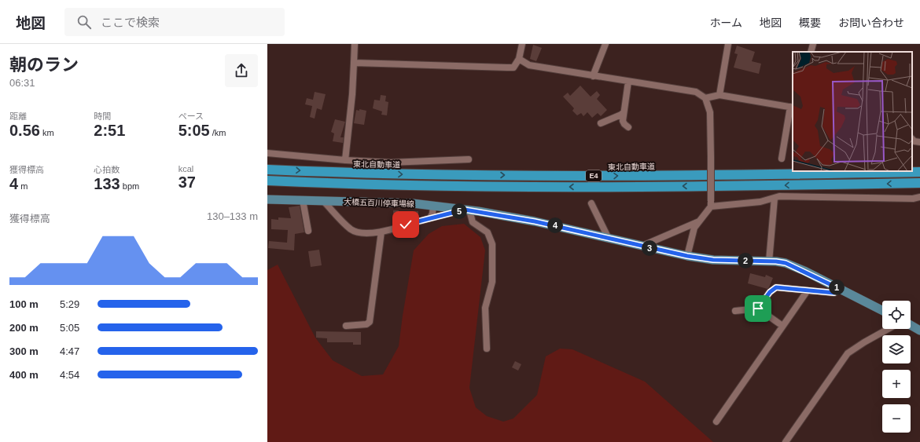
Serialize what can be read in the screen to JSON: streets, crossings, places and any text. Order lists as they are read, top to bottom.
{
  "streets": {
    "highway": ["東北自動車道", "E4"],
    "main road": ["大橋五百川停車場線"]
  },
  "page": {
    "header": "地図",
    "search": "ここで検索",
    "nav": [
      "ホーム",
      "地図",
      "概要",
      "お問い合わせ"
    ],
    "heading": ["朝のラン", "06:31"],
    "stats": [
      ["距離", "0.56 km"],
      ["時間", "2:51"],
      ["ペース", "5:05 /km"],
      ["獲得標高", "4 m"],
      ["心拍数", "133 bpm"],
      ["kcal", "37"]
    ],
    "pins": [
      "5",
      "4",
      "3",
      "2",
      "1"
    ],
    "chart": ["獲得標高", "130–133 m"],
    "list": [
      {
        "name": "100 m",
        "note": "5:29"
      },
      {
        "name": "200 m",
        "note": "5:05"
      },
      {
        "name": "300 m",
        "note": "4:47"
      },
      {
        "name": "400 m",
        "note": "4:54"
      }
    ],
    "map_buttons": ["+", "−"]
  }
}
